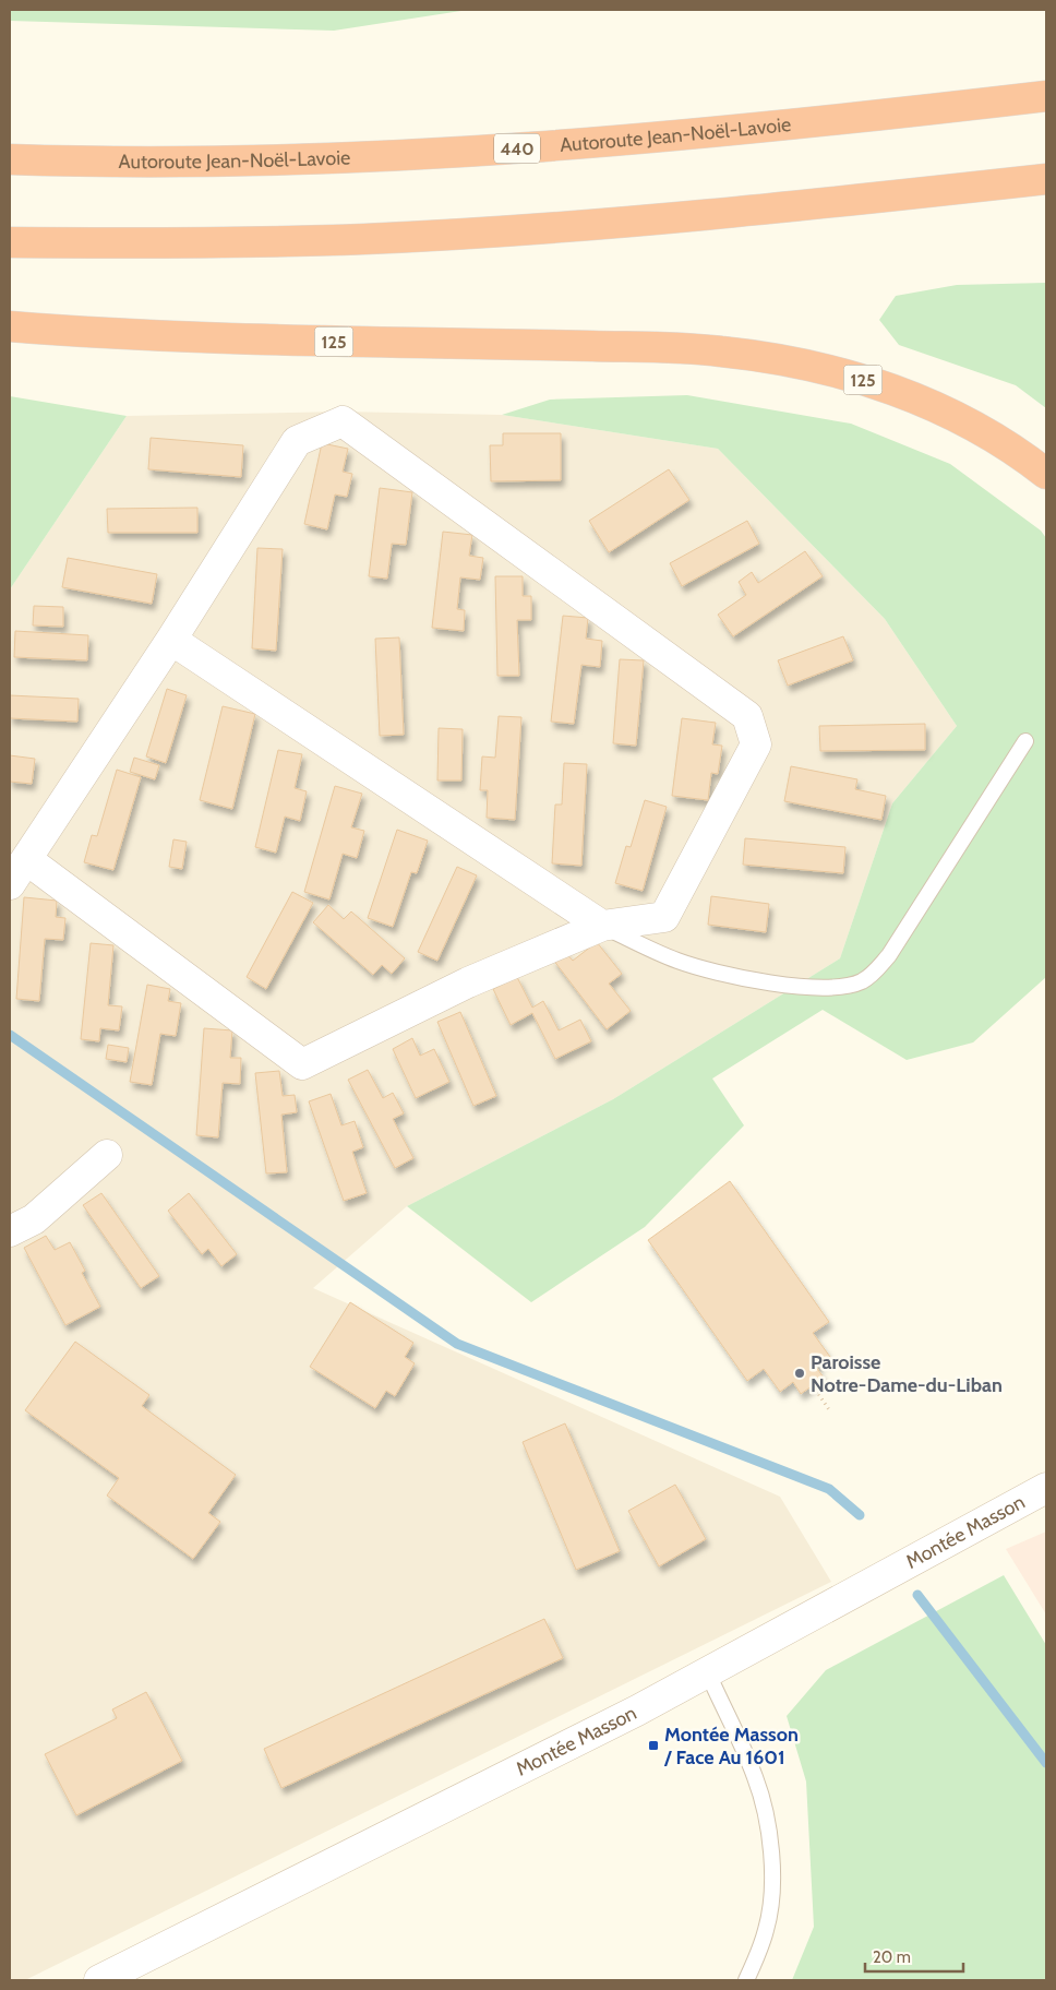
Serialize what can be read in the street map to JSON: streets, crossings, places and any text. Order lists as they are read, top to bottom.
{
  "streets": {
    "highway": ["Autoroute Jean-Noël-Lavoie", "440", "125"],
    "street": ["Montée Masson"]
  },
  "places": {
    "other": ["Paroisse Notre-Dame-du-Liban"],
    "transit": ["Montée Masson / Face Au 1601"]
  },
  "scale_bar": "20 m"
}
